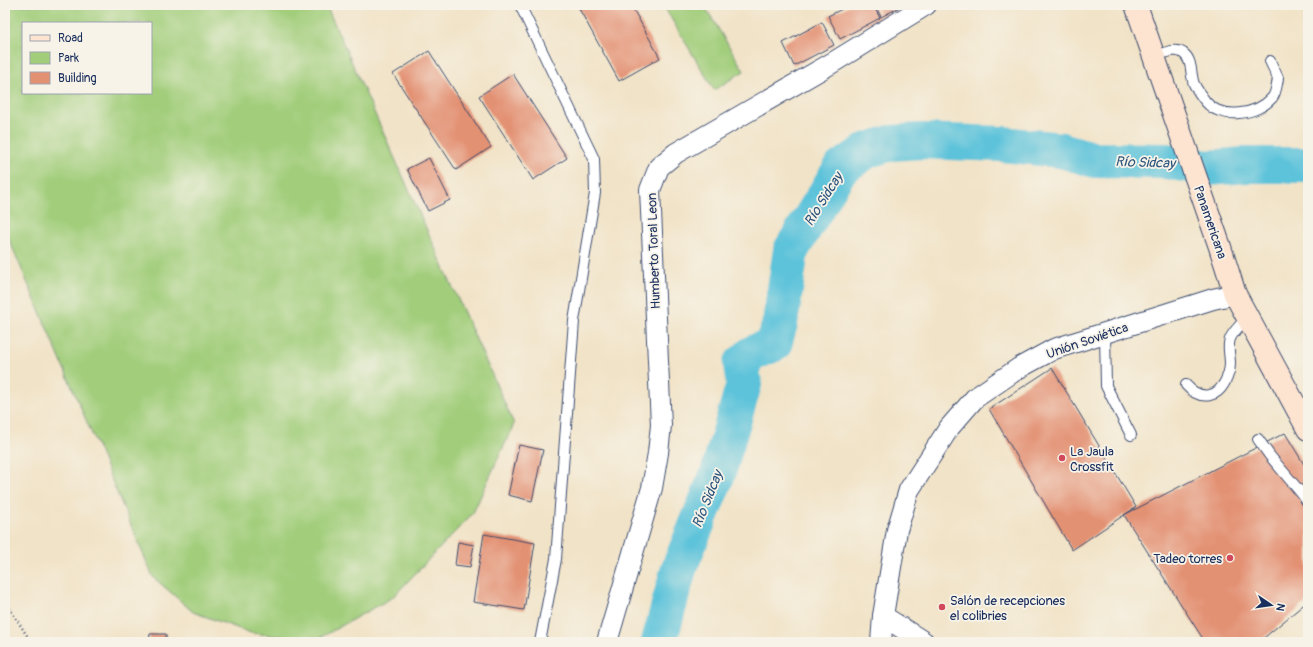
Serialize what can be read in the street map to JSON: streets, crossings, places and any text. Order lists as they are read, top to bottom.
{
  "streets": {
    "main road": ["Panamericana"],
    "street": ["Humberto Toral Leon", "Unión Soviética"]
  },
  "crossings": [
    ["Panamericana", "Unión Soviética"]
  ],
  "water": ["Río Sidcay"],
  "places": ["La Jaula Crossfit", "Tadeo torres", "Salón de recepciones el colibries"],
  "legend": ["Road", "Park", "Building"],
  "north": "right"
}
